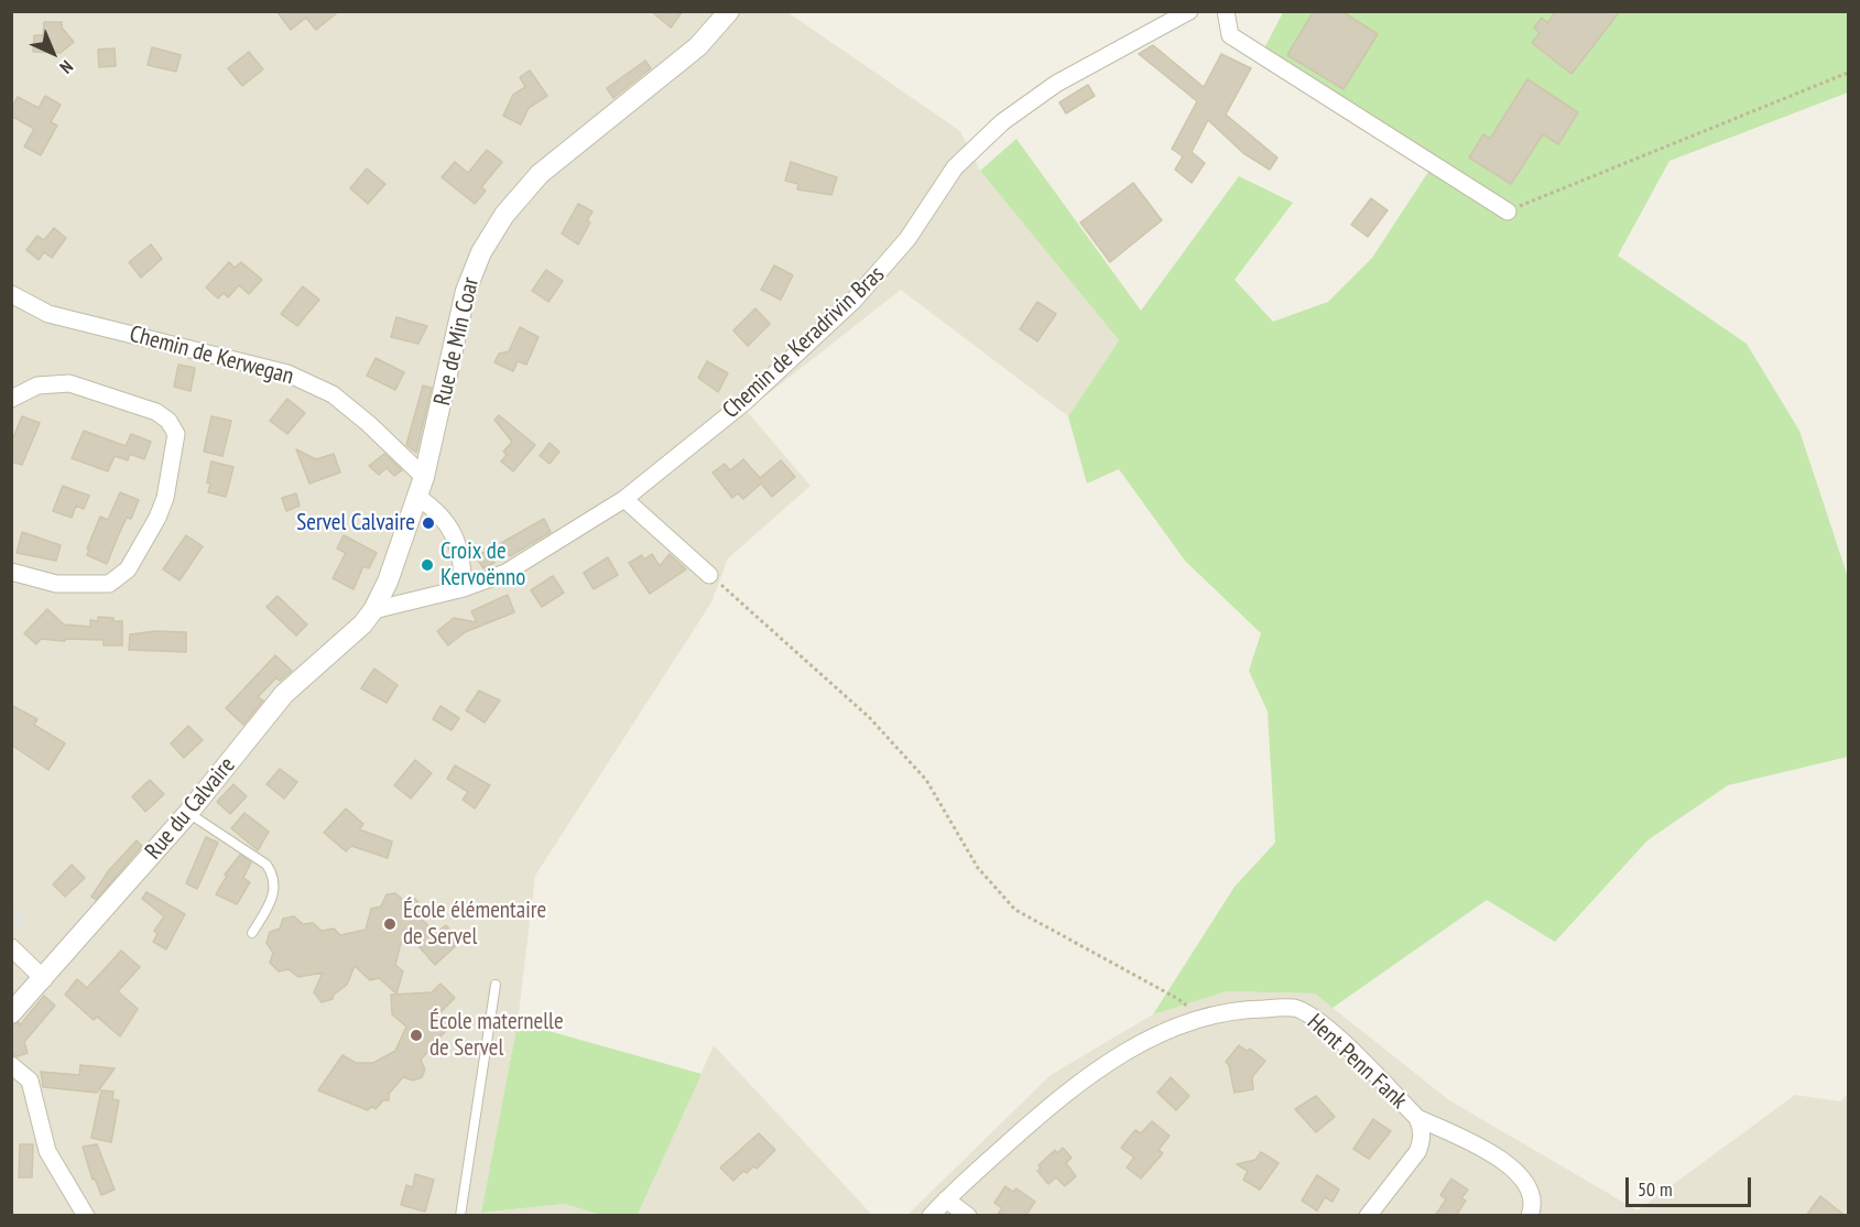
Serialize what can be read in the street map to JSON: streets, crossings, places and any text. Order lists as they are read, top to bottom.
{
  "streets": {
    "street": [
      "Rue de Min Coar",
      "Chemin de Keradrivin Bras",
      "Chemin de Kerwegan",
      "Rue du Calvaire",
      "Hent Penn Fank"
    ]
  },
  "crossings": [
    ["Rue de Min Coar", "Chemin de Keradrivin Bras"],
    ["Rue de Min Coar", "Chemin de Kerwegan"],
    ["Rue de Min Coar", "Rue du Calvaire"],
    ["Chemin de Keradrivin Bras", "Rue du Calvaire"]
  ],
  "places": [
    "Servel Calvaire",
    "Croix de Kervoënno",
    "École élémentaire de Servel",
    "École maternelle de Servel"
  ],
  "scale_bar": "50 m",
  "north": "bottom right"
}
